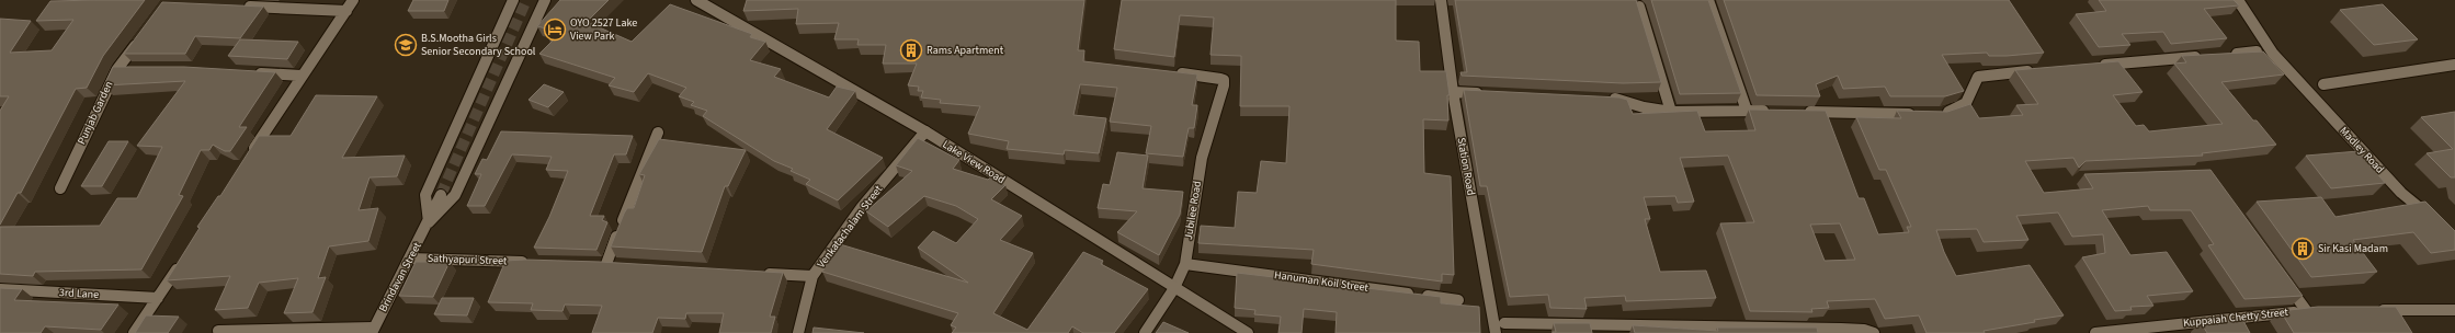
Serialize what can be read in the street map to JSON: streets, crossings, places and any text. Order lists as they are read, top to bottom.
{
  "streets": {
    "street": [
      "Punjab Garden",
      "Madley Road",
      "Lake View Road",
      "Station Road",
      "Jubilee Road",
      "Venkatachalam Street",
      "Sathyapuri Street",
      "Brindavan Street",
      "Hanuman Koil Street",
      "3rd Lane",
      "Kuppaiah Chetty Street"
    ]
  },
  "crossings": [
    ["Lake View Road", "Jubilee Road"],
    ["Lake View Road", "Venkatachalam Street"],
    ["Jubilee Road", "Hanuman Koil Street"],
    ["Sathyapuri Street", "Brindavan Street"]
  ],
  "places": {
    "hotel": ["OYO 2527 Lake View Park"],
    "school or university": ["B.S.Mootha Girls Senior Secondary School"],
    "building": ["Rams Apartment", "Sir Kasi Madam"]
  }
}
